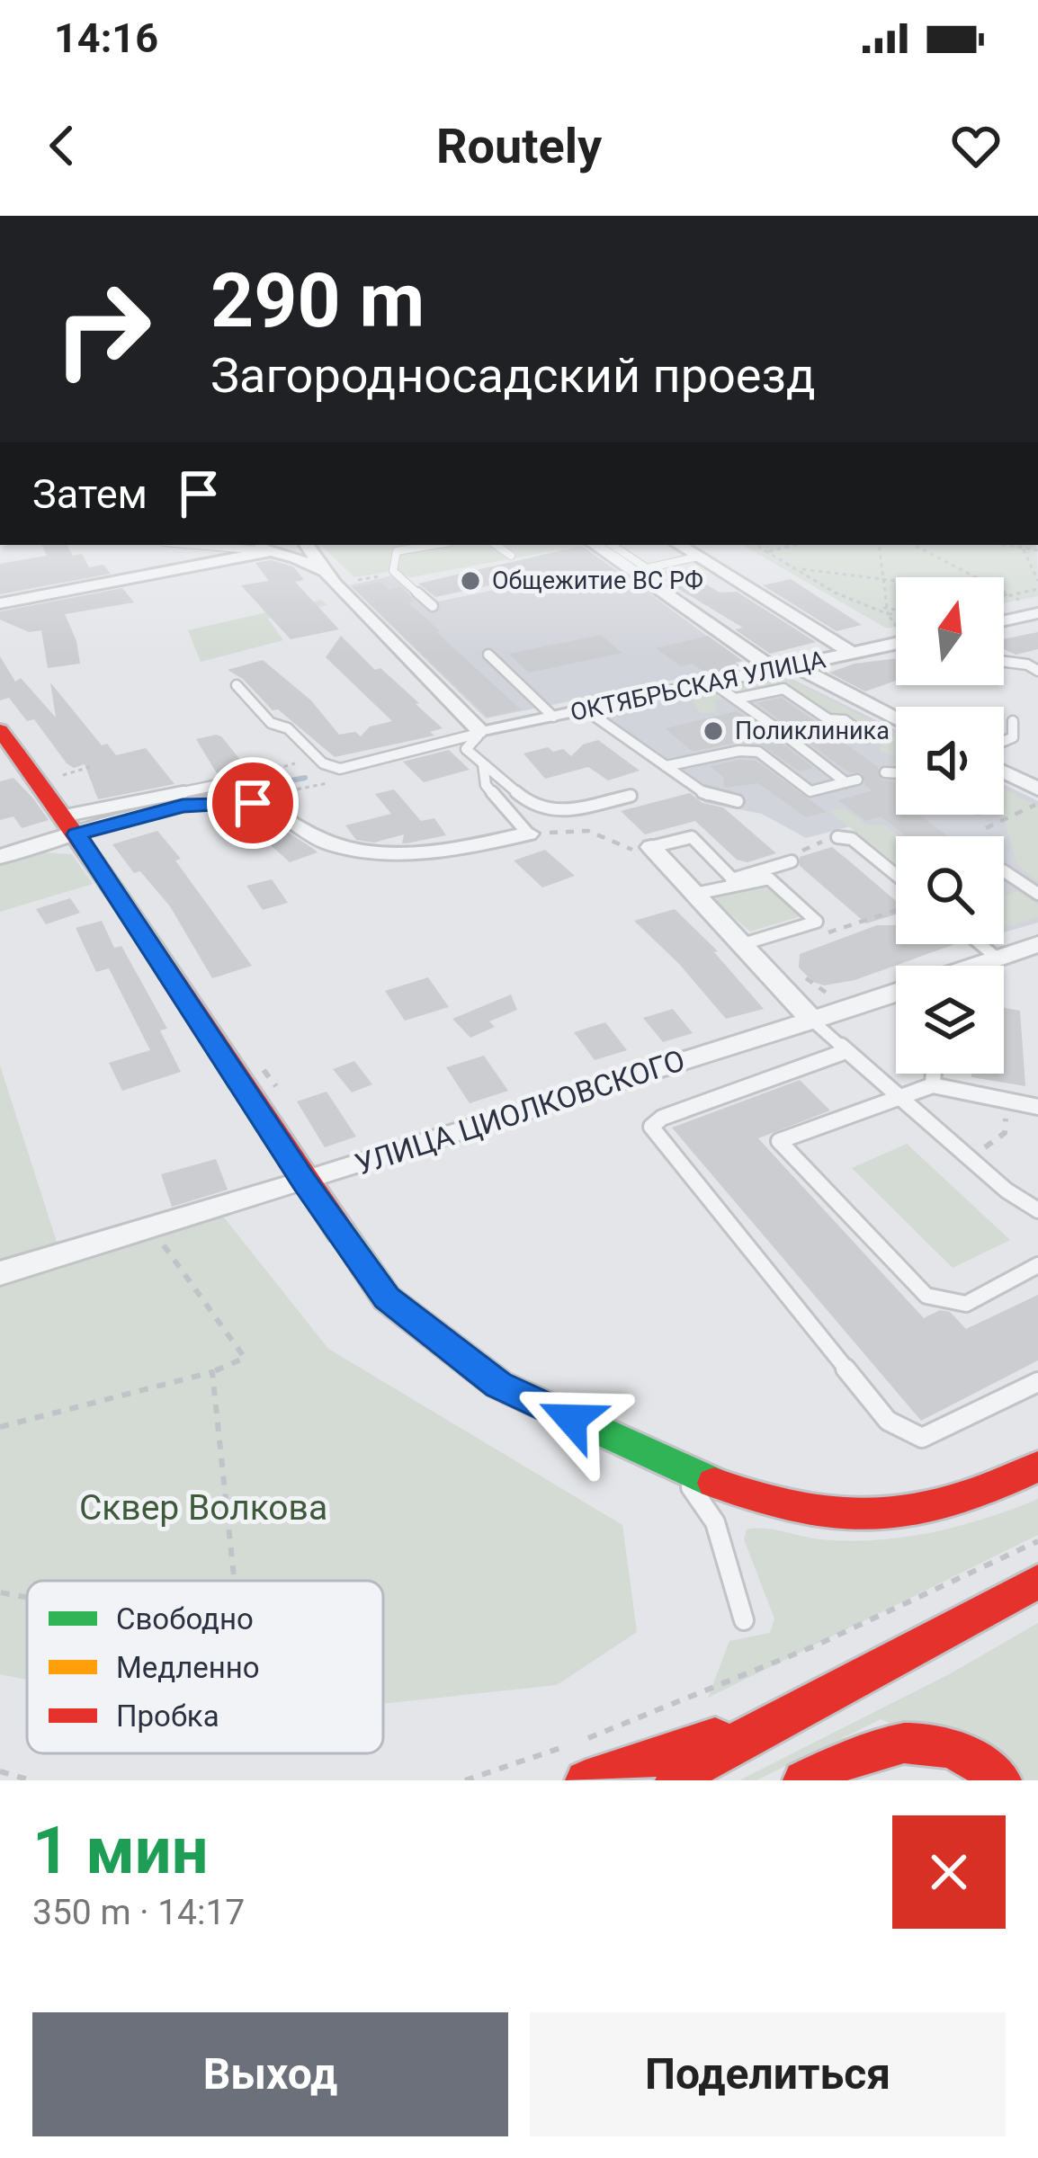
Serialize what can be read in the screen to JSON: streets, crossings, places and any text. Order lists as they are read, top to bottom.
{
  "streets": {
    "street": ["ОКТЯБРЬСКАЯ УЛИЦА", "УЛИЦА ЦИОЛКОВСКОГО"]
  },
  "parks": ["Сквер Волкова"],
  "places": ["Общежитие ВС РФ", "Поликлиника"],
  "legend": ["Свободно", "Медленно", "Пробка"],
  "north": "top",
  "page": {
    "status": "14:16",
    "header": "Routely",
    "turn": ["290 m", "Загородносадский проезд"],
    "then": "Затем",
    "heading": ["1 мин", "350 m · 14:17"],
    "buttons": ["Выход", "Поделиться"]
  }
}
